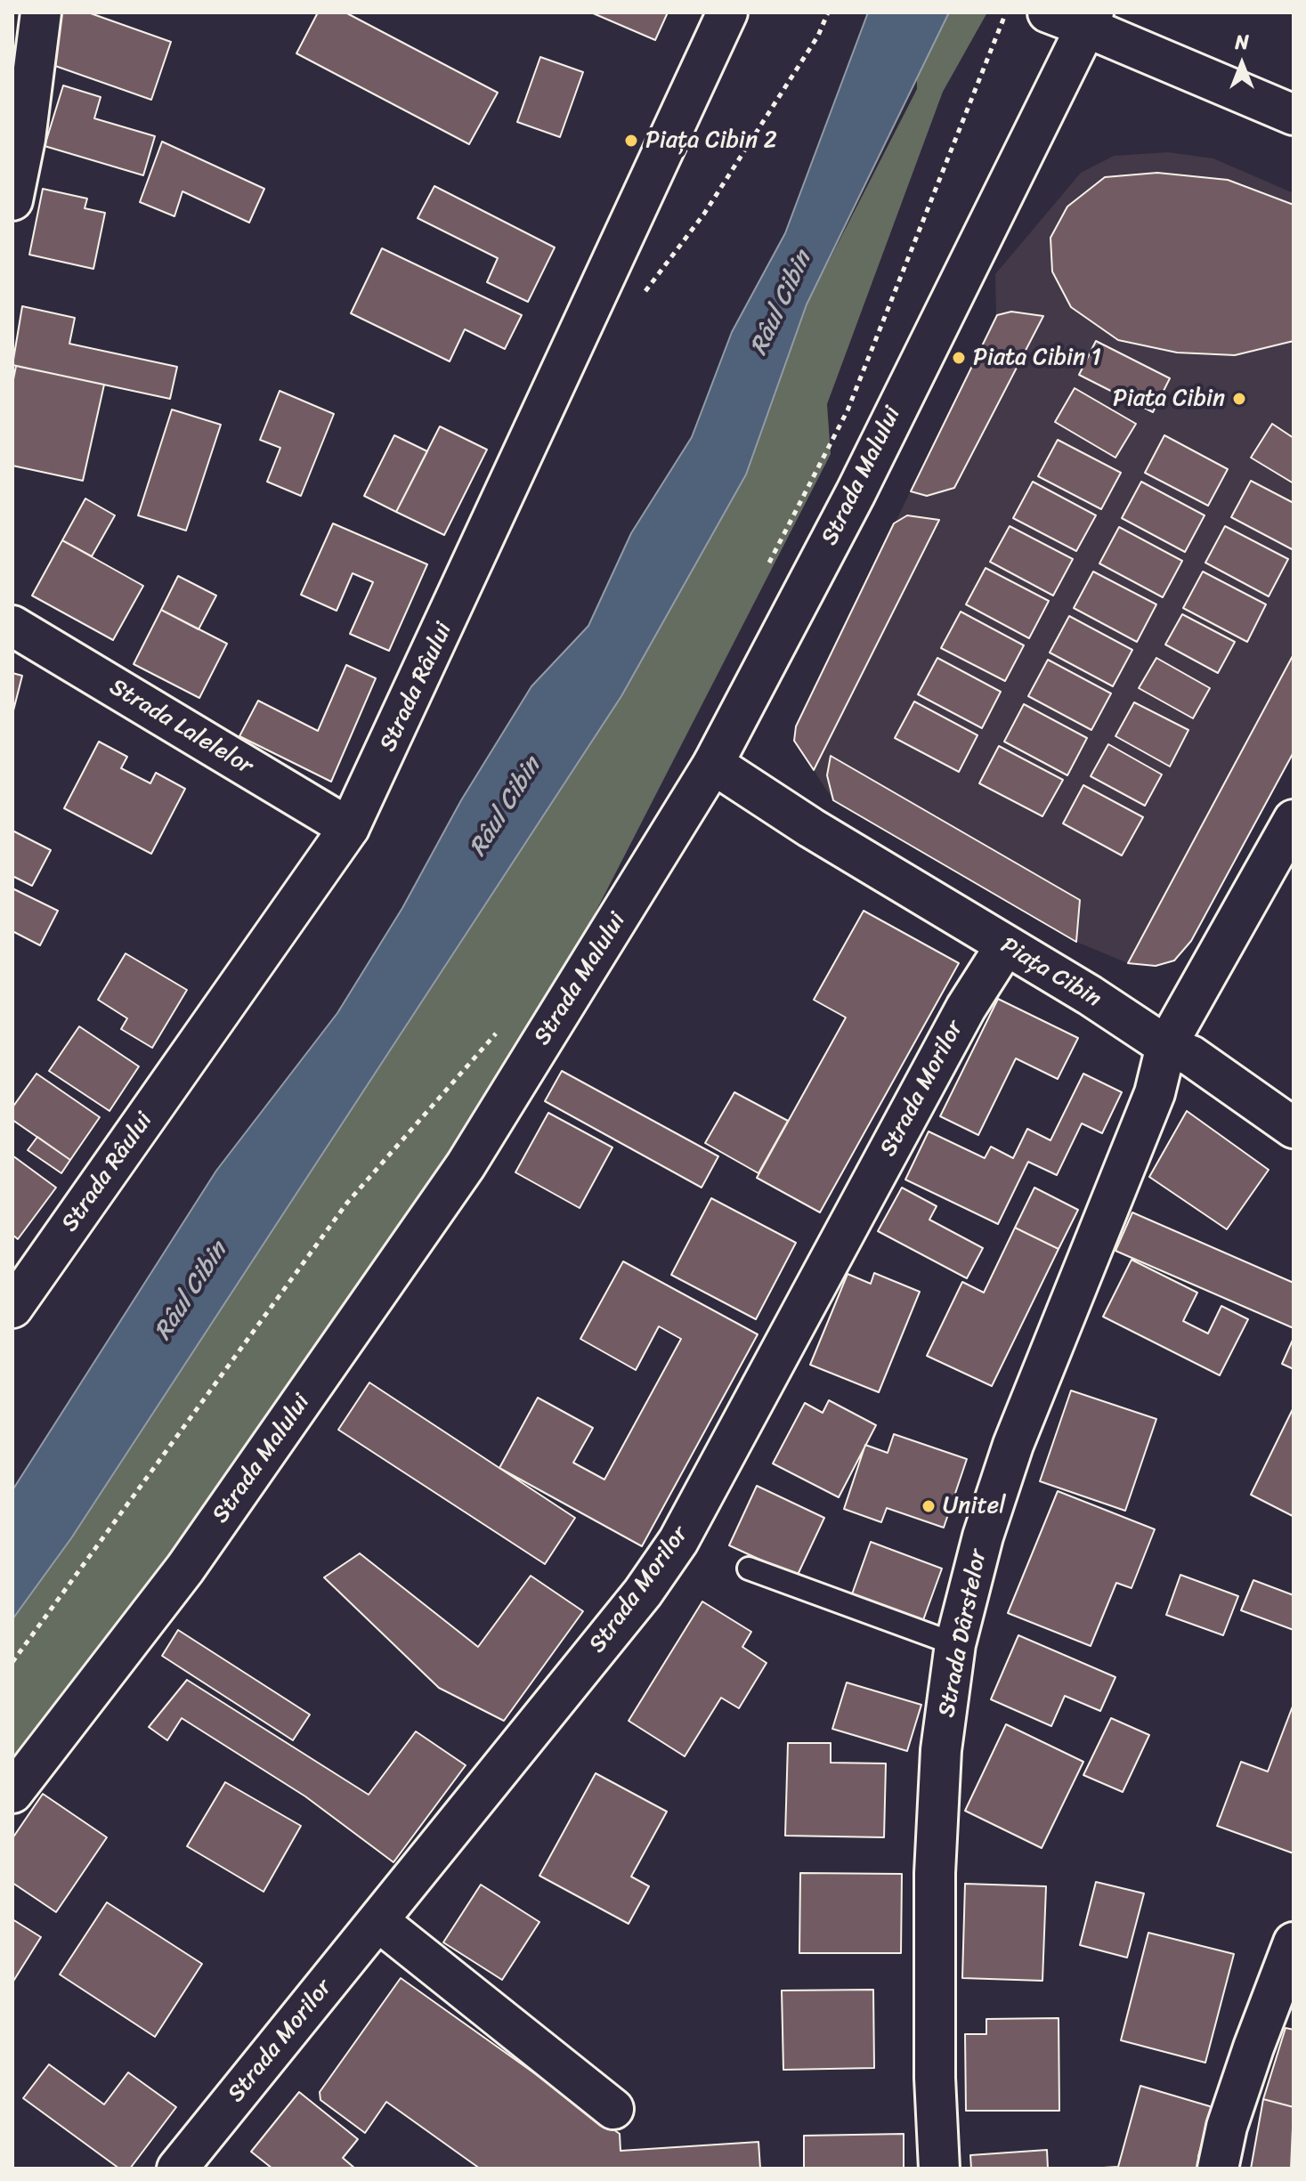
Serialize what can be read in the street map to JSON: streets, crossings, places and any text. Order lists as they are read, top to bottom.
{
  "streets": {
    "street": [
      "Strada Malului",
      "Strada Râului",
      "Strada Lalelelor",
      "Piața Cibin",
      "Strada Morilor",
      "Strada Dârstelor"
    ]
  },
  "crossings": [
    ["Strada Malului", "Piața Cibin"],
    ["Strada Râului", "Strada Lalelelor"],
    ["Piața Cibin", "Strada Morilor"],
    ["Piața Cibin", "Strada Dârstelor"]
  ],
  "water": ["Râul Cibin"],
  "places": [
    "Piața Cibin 2",
    "Piata Cibin 1",
    "Piata Cibin",
    "Unitel"
  ],
  "north": "top"
}
